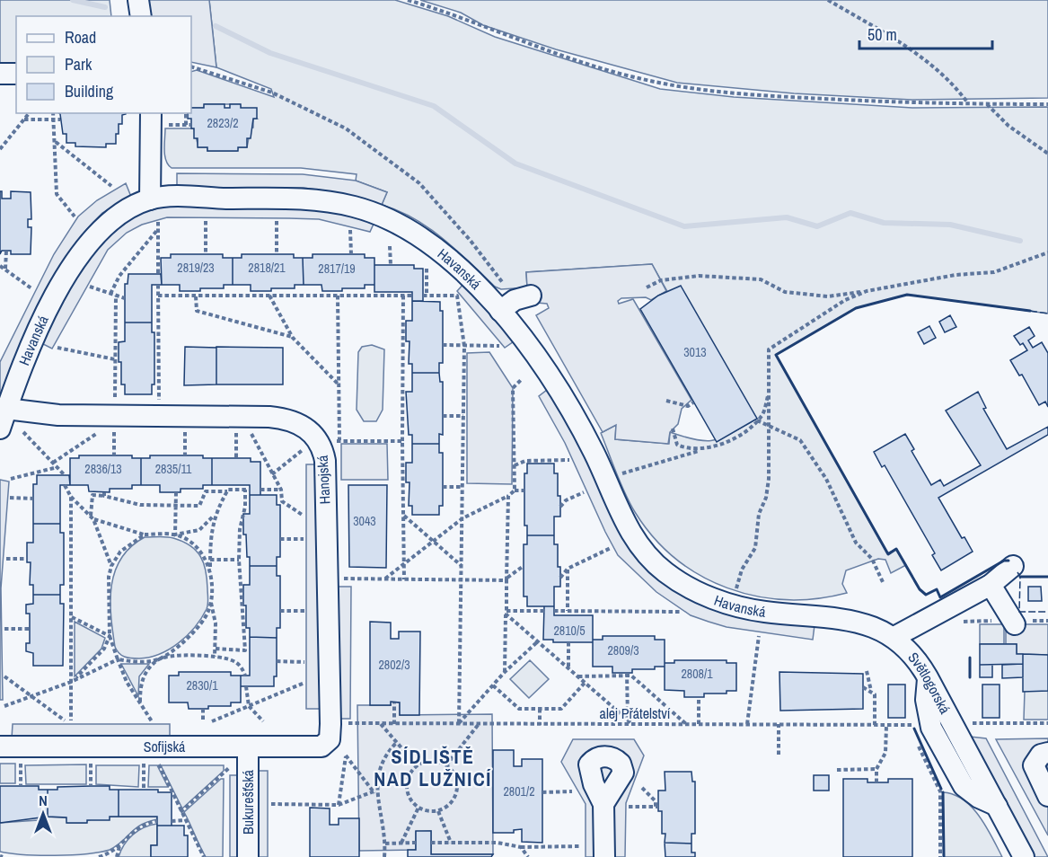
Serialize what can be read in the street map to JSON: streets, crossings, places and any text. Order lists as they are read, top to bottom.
{
  "streets": {
    "street": [
      "Havanská",
      "Hanojská",
      "Světlogorská",
      "Sofijská",
      "Bukurešťská"
    ],
    "path": ["alej Přátelství"]
  },
  "crossings": [
    ["Havanská", "Hanojská"],
    ["Havanská", "Světlogorská"],
    ["Hanojská", "Sofijská"],
    ["Sofijská", "Bukurešťská"]
  ],
  "districts": ["SÍDLIŠTĚ NAD LUŽNICÍ"],
  "house_numbers": [
    "2823/2",
    "2819/23",
    "2818/21",
    "2817/19",
    "3013",
    "2836/13",
    "2835/11",
    "3043",
    "2810/5",
    "2809/3",
    "2802/3",
    "2808/1",
    "2830/1",
    "2801/2"
  ],
  "legend": ["Road", "Park", "Building"],
  "scale_bar": "50 m",
  "north": "top"
}
